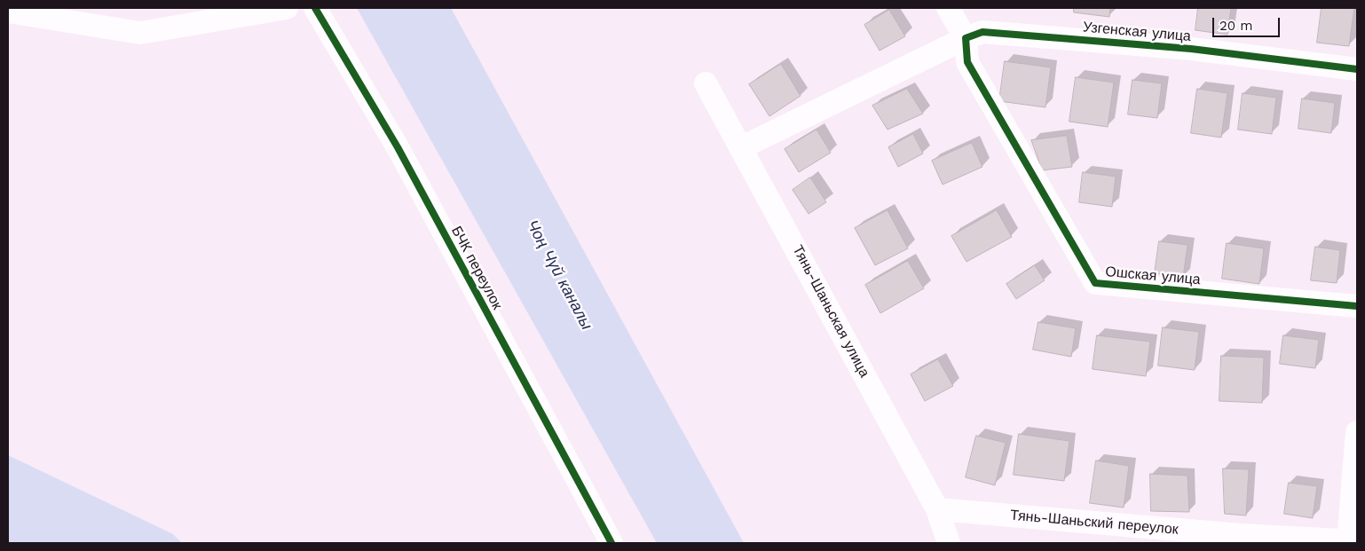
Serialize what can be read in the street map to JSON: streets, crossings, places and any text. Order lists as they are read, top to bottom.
{
  "streets": {
    "street": [
      "Узгенская улица",
      "БЧК переулок",
      "Ошская улица",
      "Тянь-Шаньская улица",
      "Тянь-Шаньский переулок"
    ]
  },
  "crossings": [
    ["Узгенская улица", "Ошская улица"],
    ["Узгенская улица", "Тянь-Шаньская улица"],
    ["Тянь-Шаньская улица", "Тянь-Шаньский переулок"]
  ],
  "water": ["Чоң Чүй каналы"],
  "scale_bar": "20 m"
}
